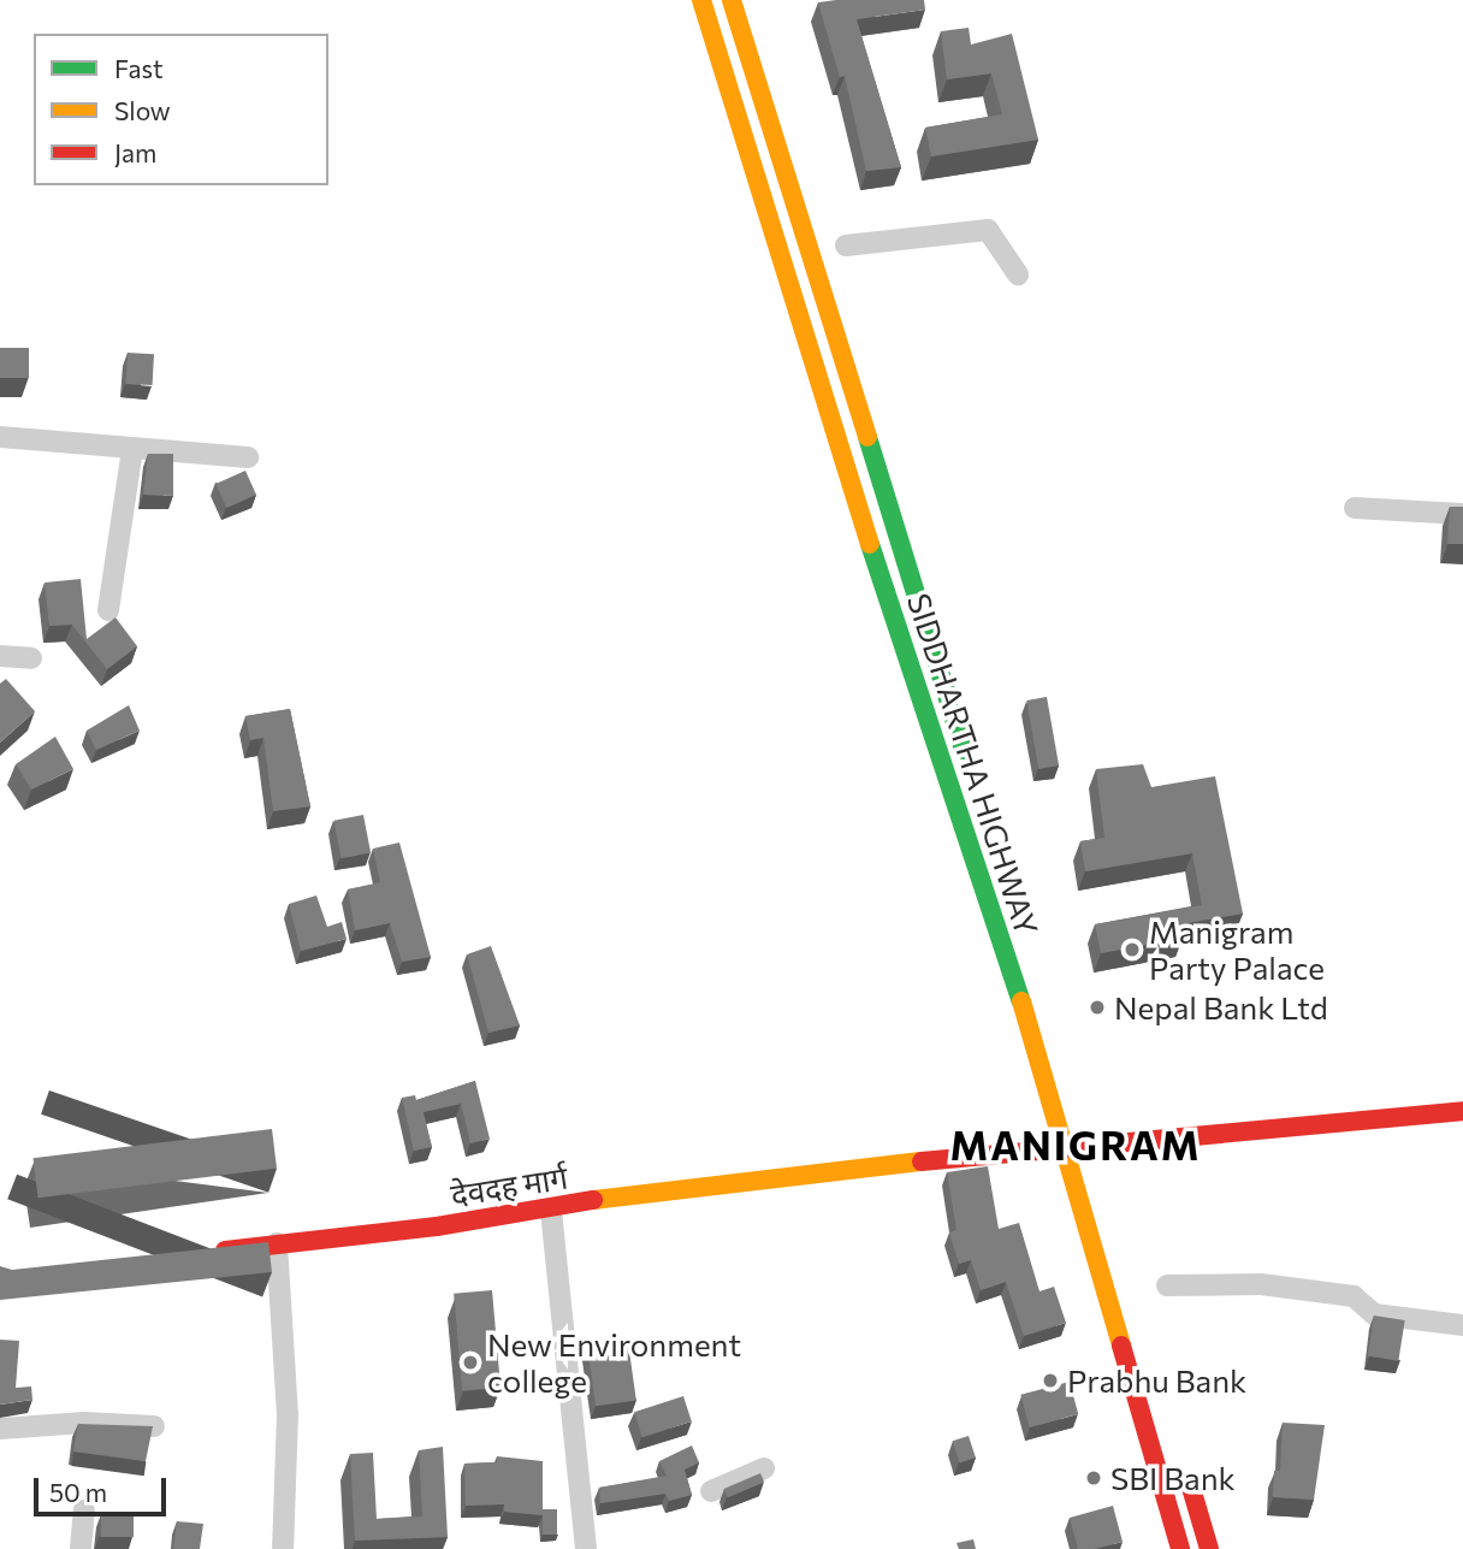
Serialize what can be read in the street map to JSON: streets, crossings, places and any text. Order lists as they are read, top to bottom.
{
  "streets": {
    "main road": ["SIDDHARTHA HIGHWAY", "देवदह मार्ग"]
  },
  "crossings": [
    ["SIDDHARTHA HIGHWAY", "देवदह मार्ग"]
  ],
  "districts": ["MANIGRAM"],
  "places": [
    "Manigram Party Palace",
    "Nepal Bank Ltd",
    "New Environment college",
    "Prabhu Bank",
    "SBI Bank"
  ],
  "legend": ["Fast", "Slow", "Jam"],
  "scale_bar": "50 m"
}
